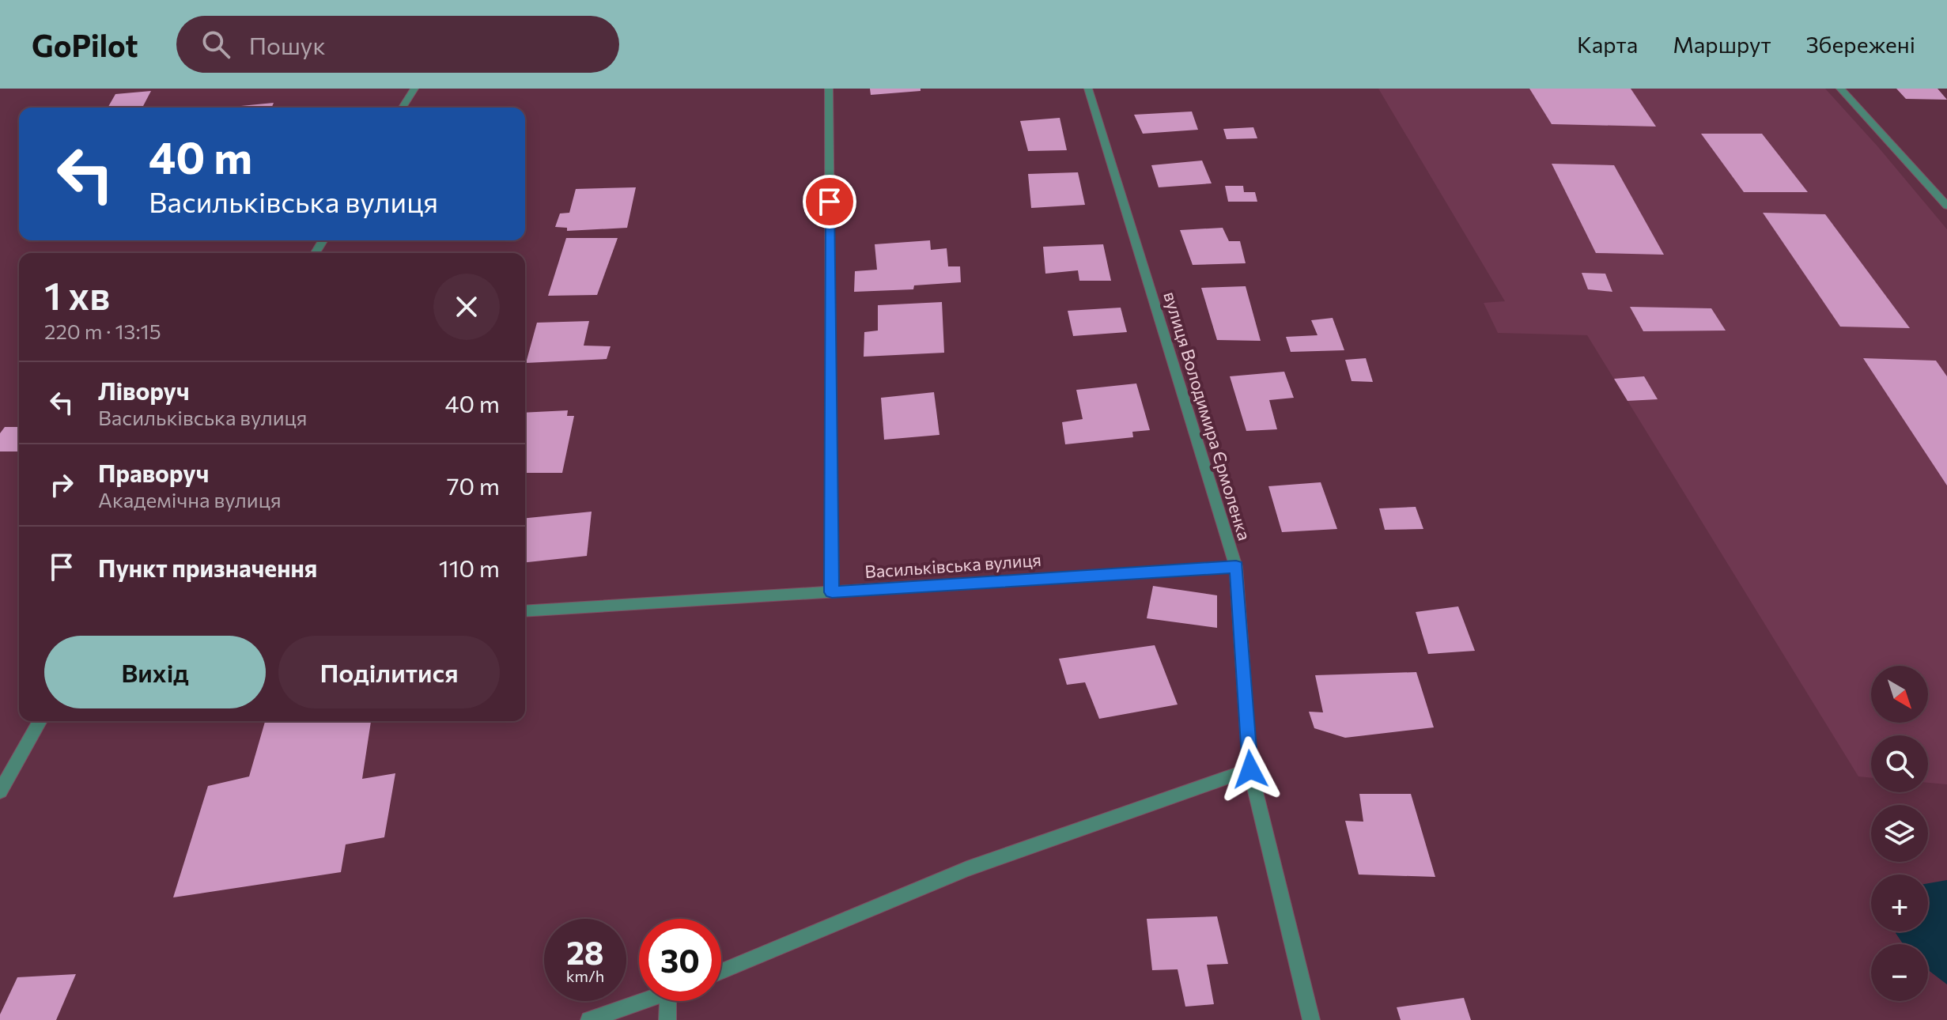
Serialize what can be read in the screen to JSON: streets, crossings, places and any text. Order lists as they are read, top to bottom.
{
  "streets": {
    "street": ["вулиця Володимира Єрмоленка", "Васильківська вулиця"]
  },
  "crossings": [
    ["вулиця Володимира Єрмоленка", "Васильківська вулиця"]
  ],
  "north": "bottom right",
  "page": {
    "header": "GoPilot",
    "search": "Пошук",
    "nav": ["Карта", "Маршрут", "Збережені"],
    "turn": ["40 m", "Васильківська вулиця"],
    "heading": ["1 хв", "220 m · 13:15"],
    "list": [
      {
        "name": "Ліворуч",
        "note": "Васильківська вулиця",
        "value": "40 m"
      },
      {
        "name": "Праворуч",
        "note": "Академічна вулиця",
        "value": "70 m"
      },
      {
        "name": "Пункт призначення",
        "value": "110 m"
      }
    ],
    "buttons": ["Вихід", "Поділитися"],
    "map_buttons": ["+", "−"],
    "speed": "28 km/h",
    "limit": "30"
  }
}
